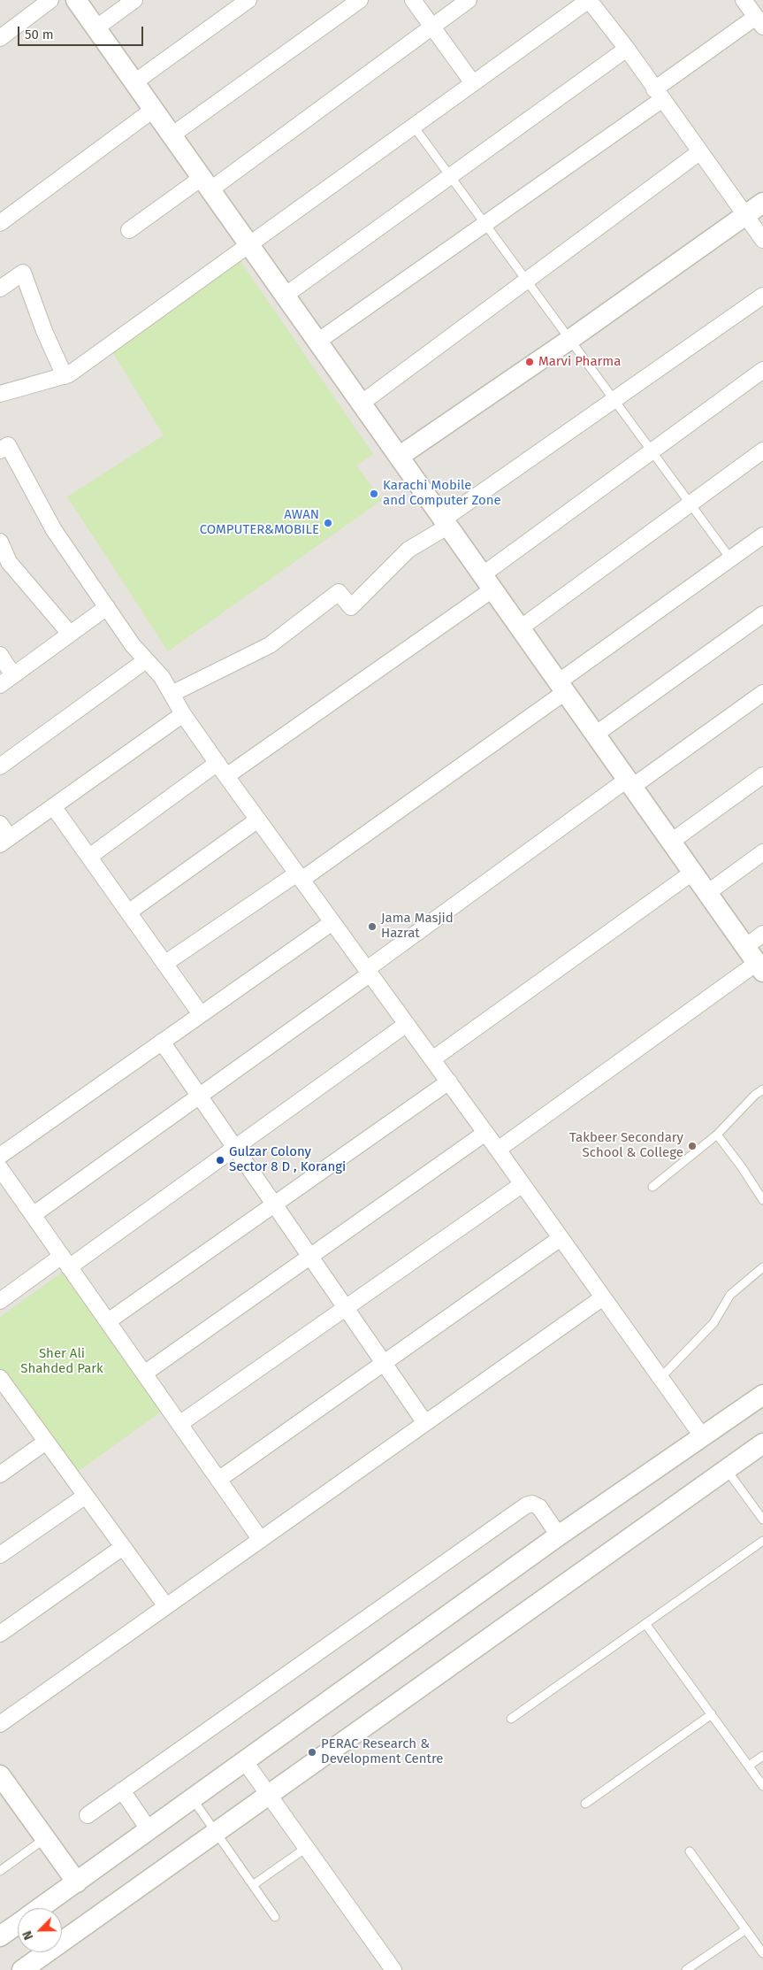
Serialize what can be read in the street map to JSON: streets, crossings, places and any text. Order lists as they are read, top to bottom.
{
  "parks": ["Sher Ali Shahded Park"],
  "places": [
    "Marvi Pharma",
    "Karachi Mobile and Computer Zone",
    "AWAN COMPUTER&MOBILE",
    "Jama Masjid Hazrat",
    "Takbeer Secondary School & College",
    "Gulzar Colony Sector 8 D , Korangi",
    "PERAC Research & Development Centre"
  ],
  "scale_bar": "50 m",
  "north": "bottom left"
}
